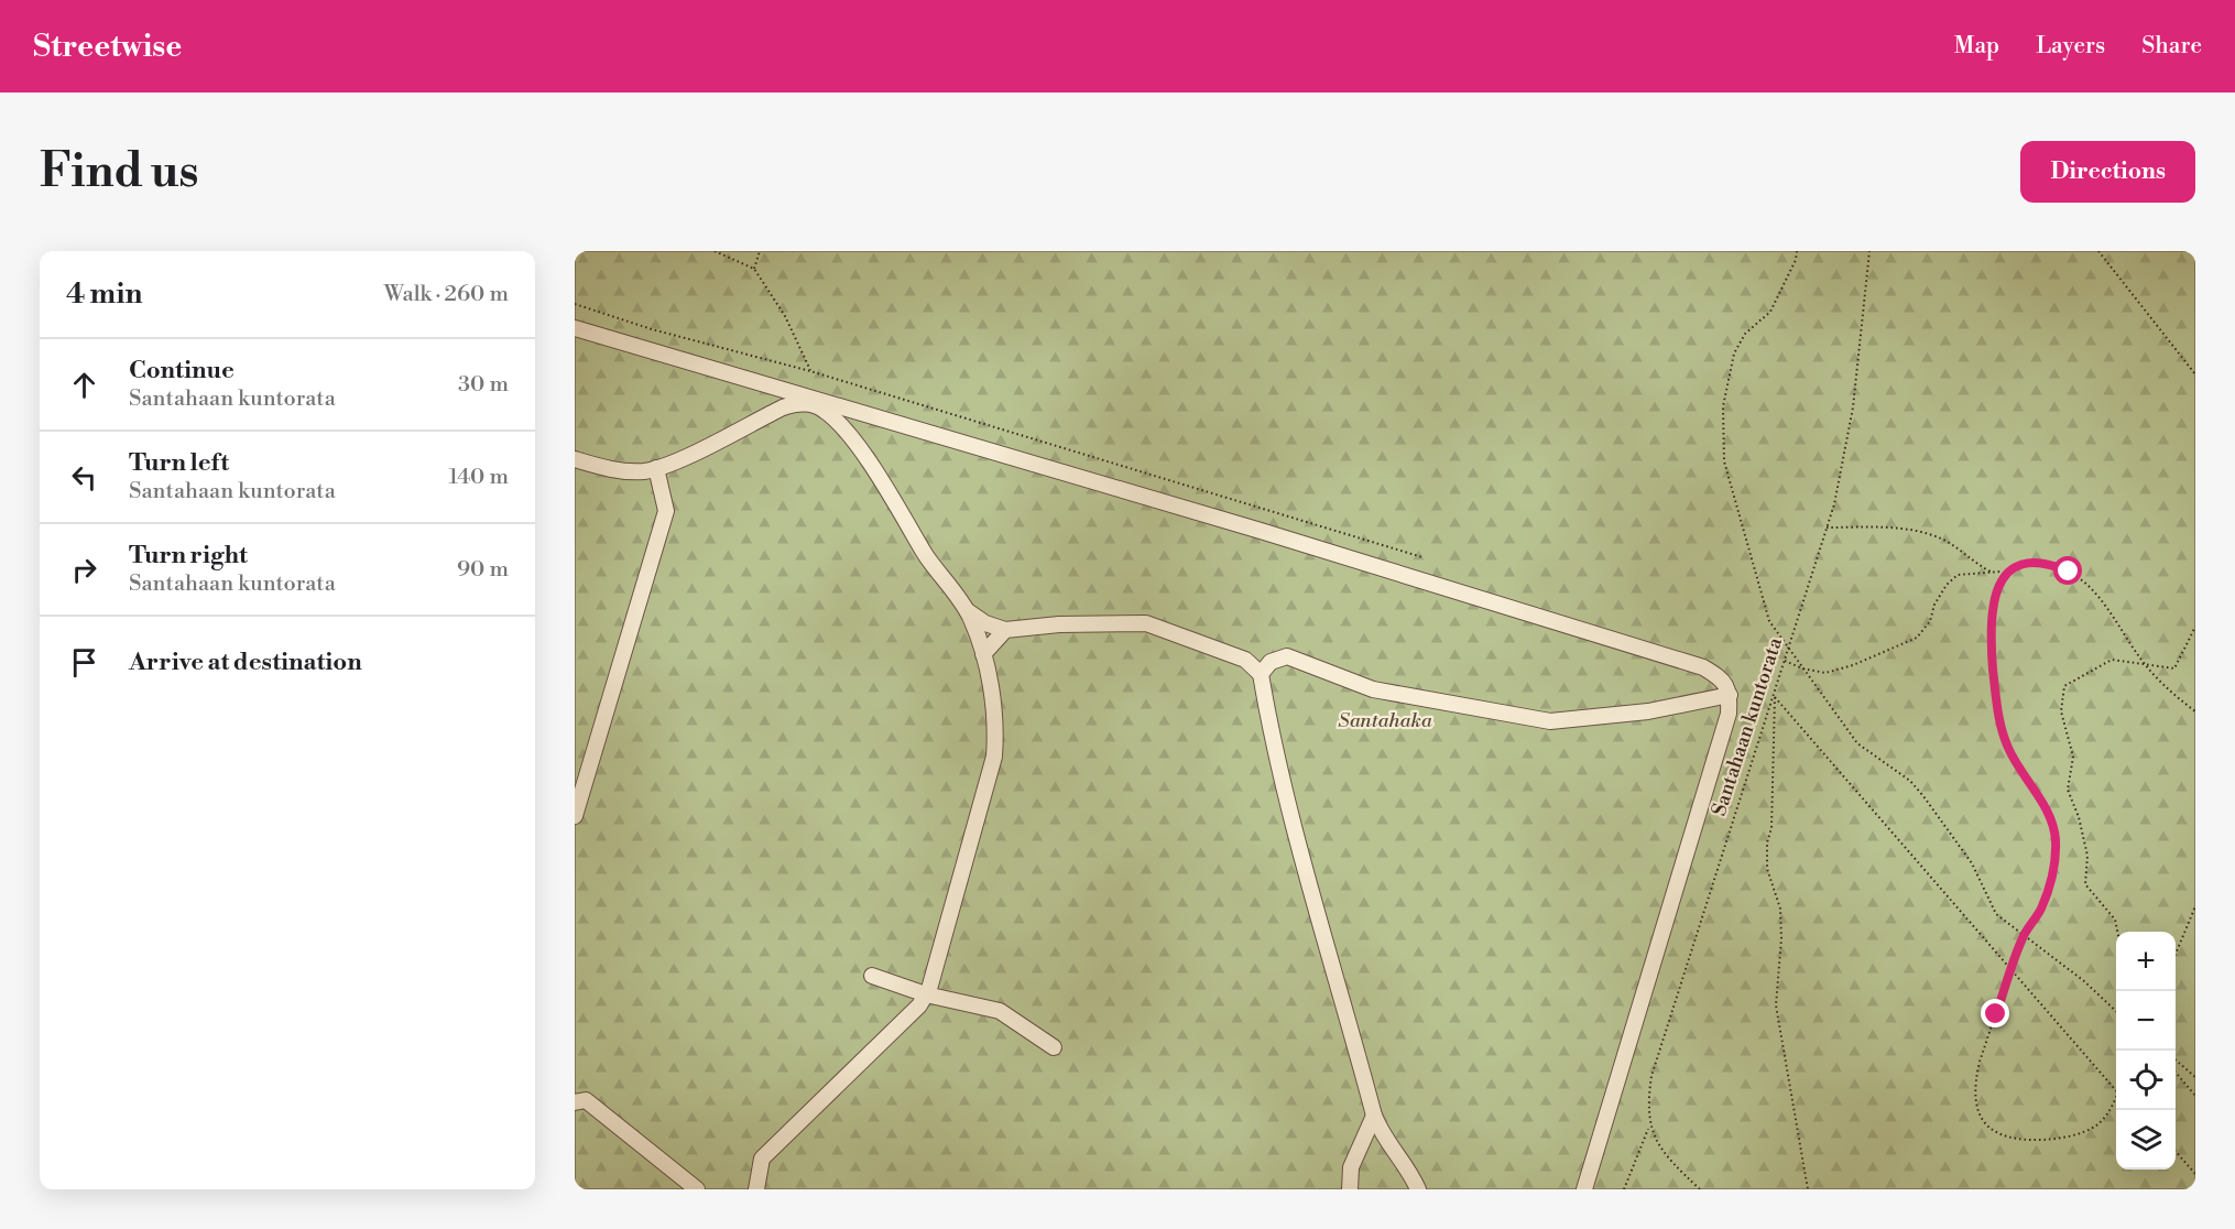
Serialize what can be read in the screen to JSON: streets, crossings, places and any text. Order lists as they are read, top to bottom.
{
  "streets": {
    "path": ["Santahaan kuntorata"]
  },
  "parks": ["Santahaka"],
  "page": {
    "header": "Streetwise",
    "nav": ["Map", "Layers", "Share"],
    "buttons": "Directions",
    "title": "Find us",
    "heading": ["4 min", "Walk · 260 m"],
    "list": [
      ["Continue", "Santahaan kuntorata", "30 m"],
      ["Turn left", "Santahaan kuntorata", "140 m"],
      ["Turn right", "Santahaan kuntorata", "90 m"],
      "Arrive at destination"
    ],
    "map_buttons": ["+", "−"]
  }
}
